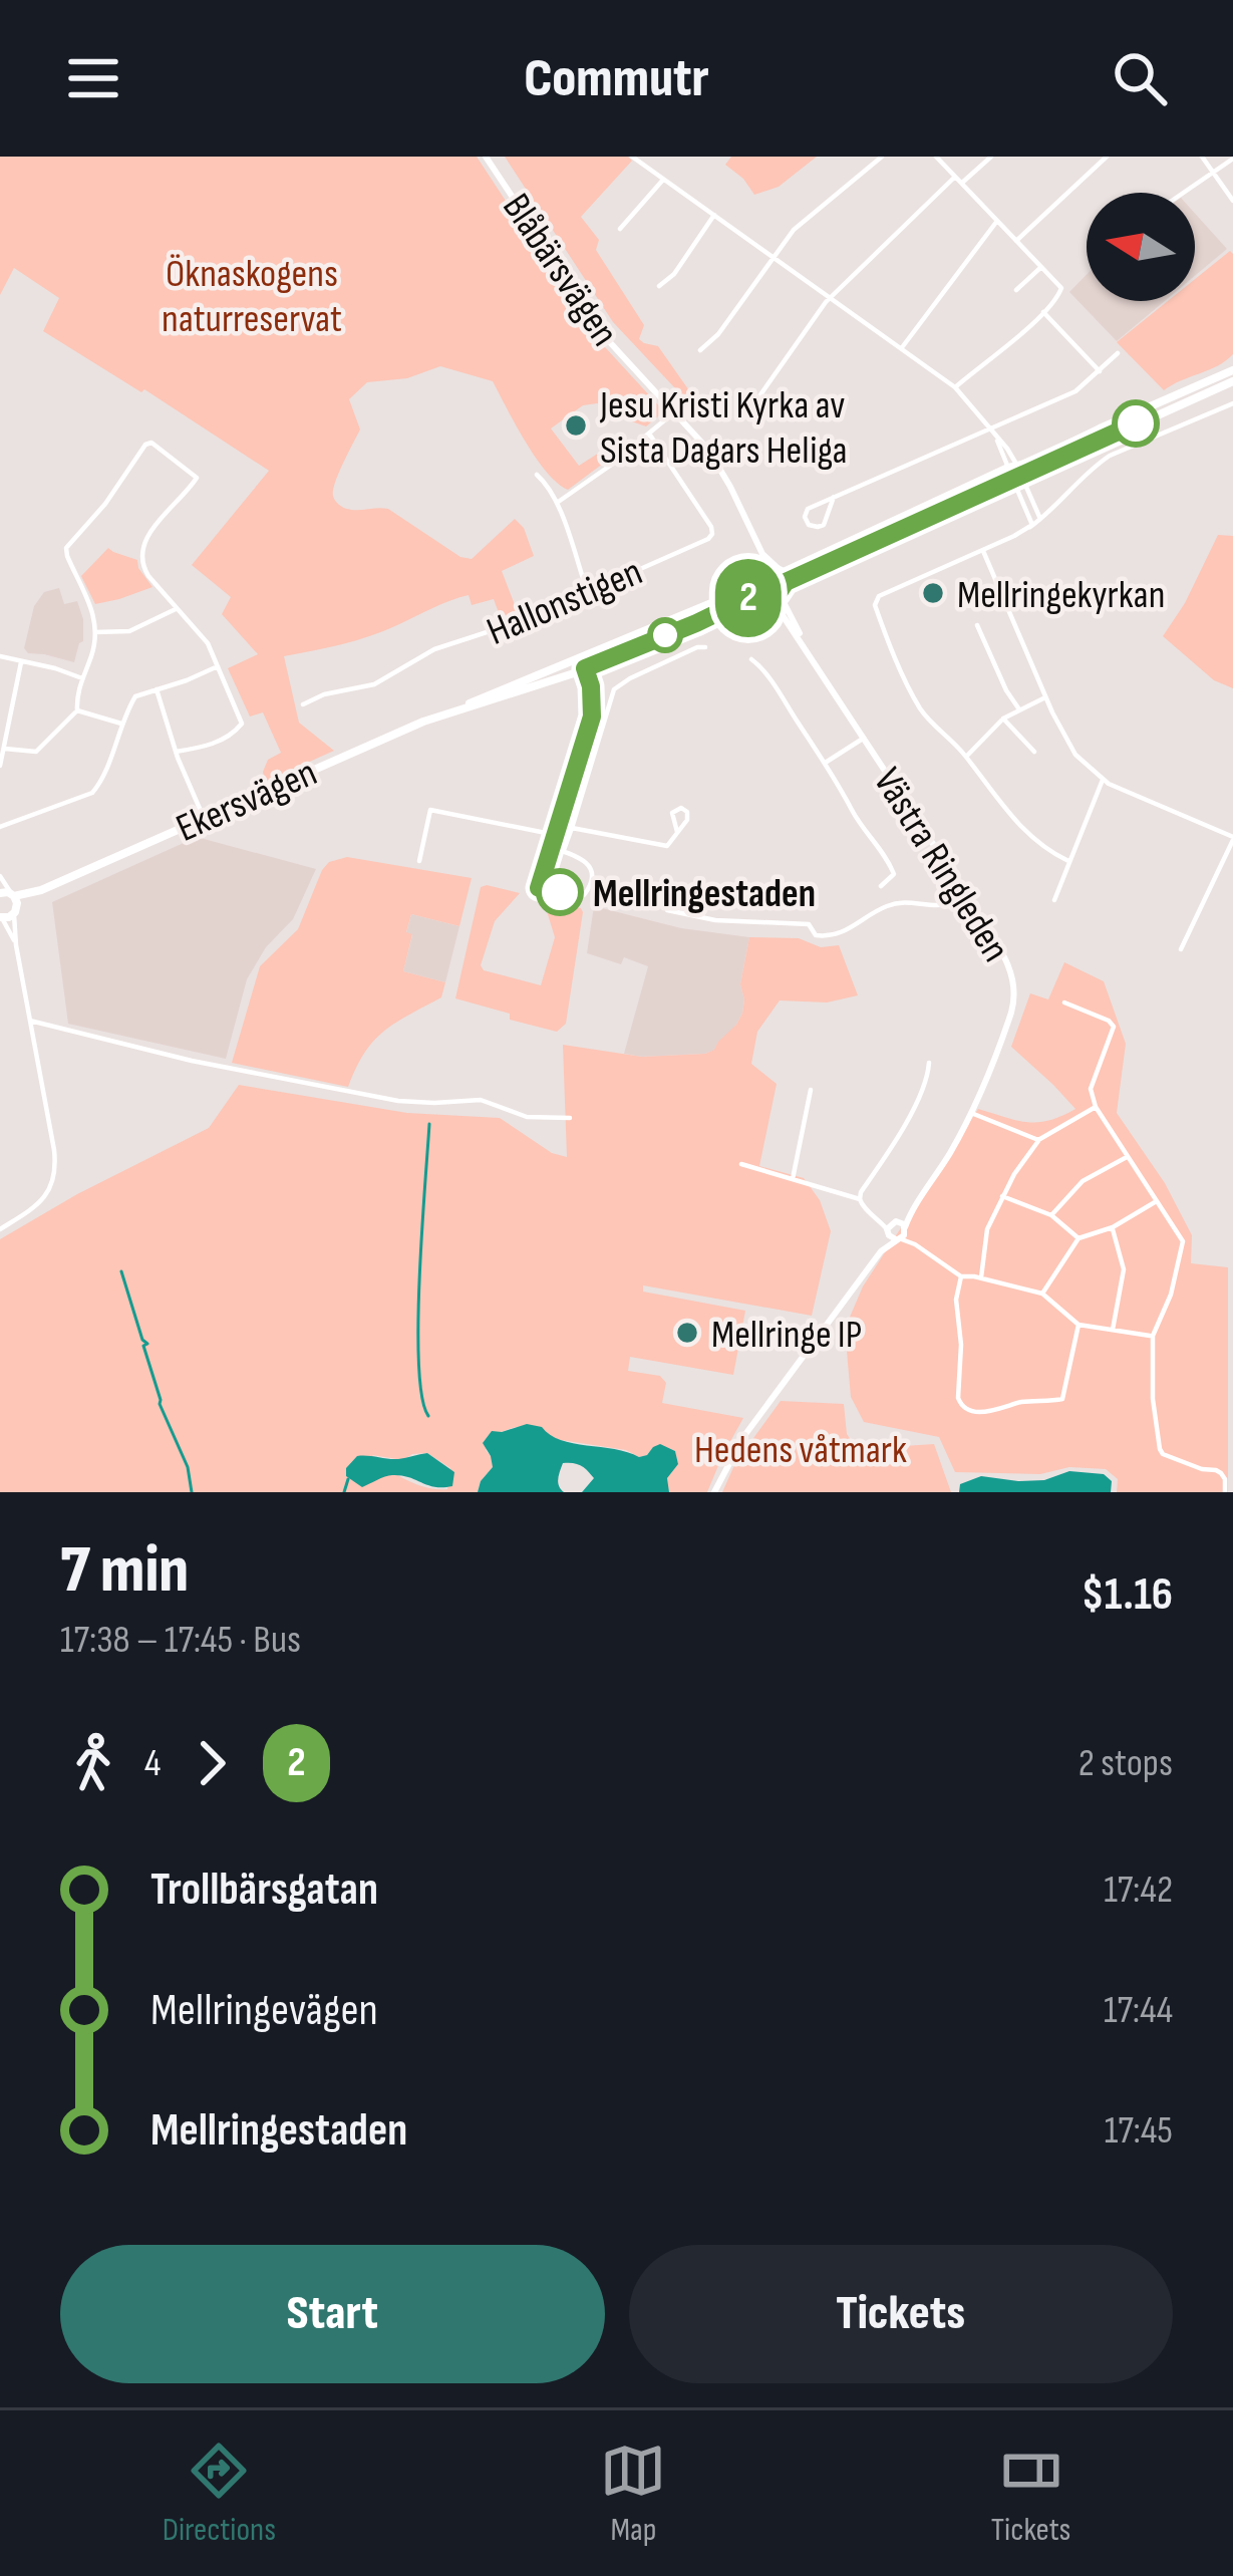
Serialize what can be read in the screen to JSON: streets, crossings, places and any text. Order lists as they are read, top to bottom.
{
  "streets": {
    "main road": ["Ekersvägen"],
    "street": ["Blåbärsvägen", "Hallonstigen", "Västra Ringleden"]
  },
  "crossings": [
    ["Blåbärsvägen", "Ekersvägen"],
    ["Blåbärsvägen", "Västra Ringleden"],
    ["Ekersvägen", "Västra Ringleden"]
  ],
  "parks": ["Öknaskogens naturreservat", "Hedens våtmark"],
  "places": [
    "Jesu Kristi Kyrka av Sista Dagars Heliga",
    "Mellringekyrkan",
    "Mellringestaden",
    "Mellringe IP"
  ],
  "lines": ["bus line 2"],
  "north": "left",
  "page": {
    "header": "Commutr",
    "on_map": "2",
    "heading": ["7 min", "17:38 – 17:45 · Bus", "$1.16"],
    "legs": ["4", "2", "2 stops"],
    "list": [
      {
        "name": "Trollbärsgatan",
        "value": "17:42"
      },
      {
        "name": "Mellringevägen",
        "value": "17:44"
      },
      {
        "name": "Mellringestaden",
        "value": "17:45"
      }
    ],
    "buttons": ["Start", "Tickets"],
    "tabs": ["Directions", "Map", "Tickets"]
  }
}
